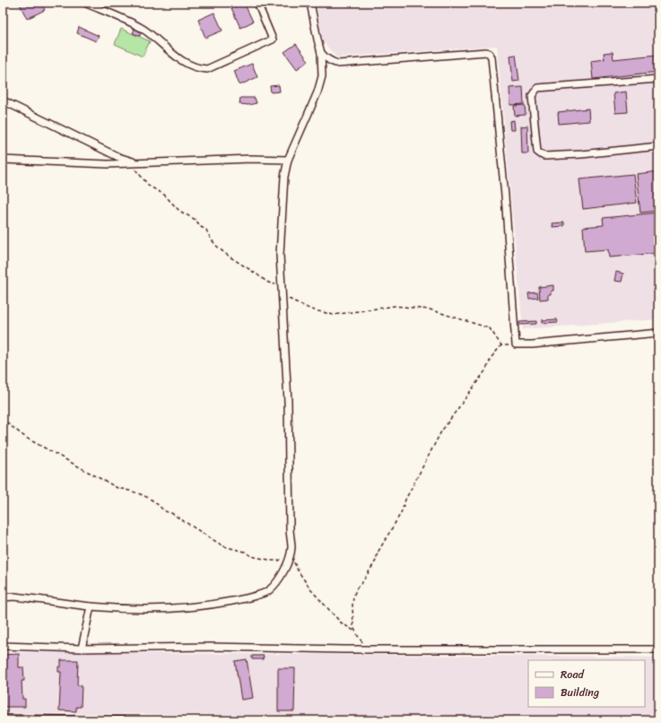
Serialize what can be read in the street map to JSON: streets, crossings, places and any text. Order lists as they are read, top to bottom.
{
  "legend": ["Road", "Building"]
}
